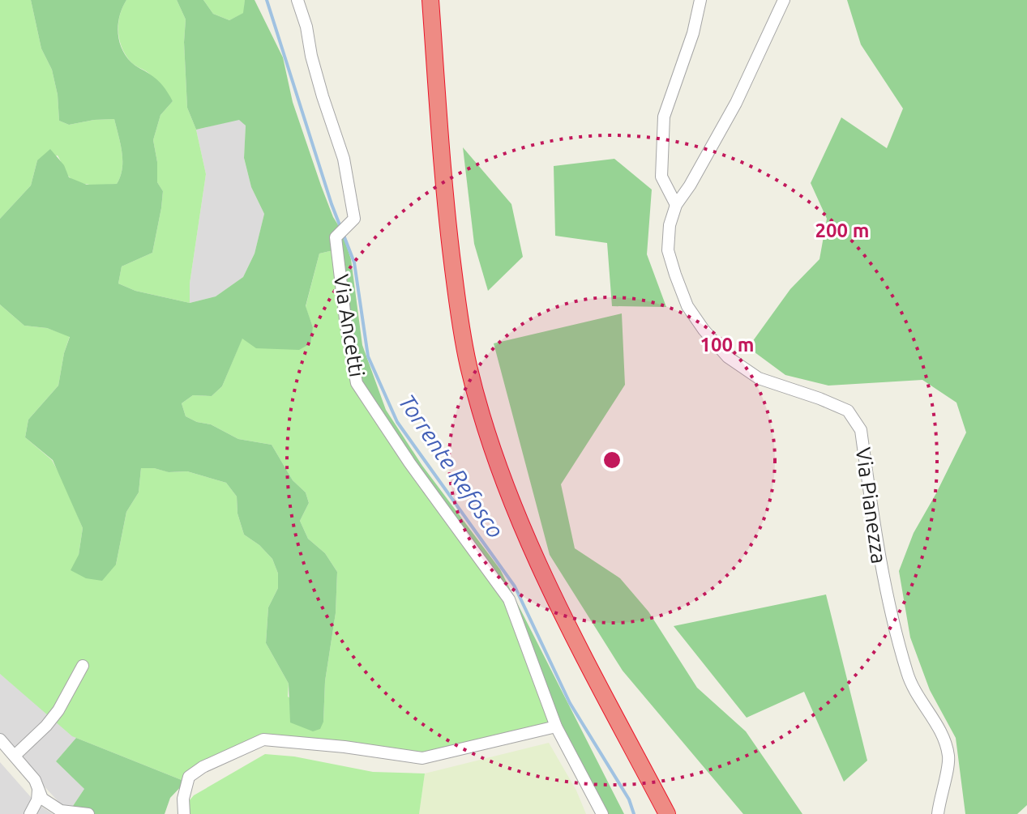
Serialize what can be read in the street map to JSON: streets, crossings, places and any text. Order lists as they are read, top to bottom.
{
  "streets": {
    "street": ["Via Ancetti", "Via Pianezza"]
  },
  "water": ["Torrente Refosco"],
  "rings": ["200 m", "100 m"]
}
